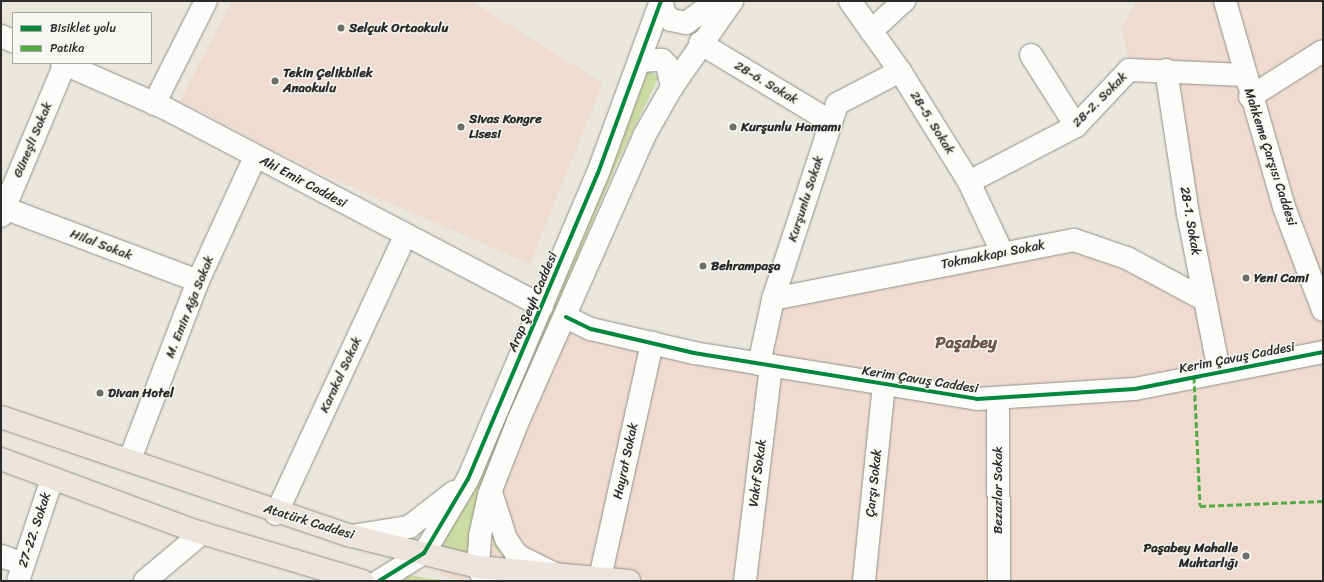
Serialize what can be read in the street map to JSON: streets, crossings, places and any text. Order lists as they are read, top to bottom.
{
  "streets": {
    "main road": ["Atatürk Caddesi"],
    "street": [
      "28-6. Sokak",
      "28-2. Sokak",
      "28-5. Sokak",
      "Güneşli Sokak",
      "Mahkeme Çarşısı Caddesi",
      "Ahi Emir Caddesi",
      "Kurşunlu Sokak",
      "28-1. Sokak",
      "Hilal Sokak",
      "Tokmakkapı Sokak",
      "Arap Şeyh Caddesi",
      "M. Emin Ağa Sokak",
      "Kerim Çavuş Caddesi",
      "Karakol Sokak",
      "Hayrat Sokak",
      "Vakıf Sokak",
      "Çarşı Sokak",
      "Bezazlar Sokak",
      "27-22. Sokak"
    ]
  },
  "crossings": [
    ["28-6. Sokak", "Kurşunlu Sokak"],
    ["28-2. Sokak", "28-5. Sokak"],
    ["28-2. Sokak", "Mahkeme Çarşısı Caddesi"],
    ["28-2. Sokak", "28-1. Sokak"],
    ["28-5. Sokak", "Kurşunlu Sokak"],
    ["28-5. Sokak", "Tokmakkapı Sokak"],
    ["Güneşli Sokak", "Ahi Emir Caddesi"],
    ["Güneşli Sokak", "Hilal Sokak"],
    ["Ahi Emir Caddesi", "Arap Şeyh Caddesi"],
    ["Ahi Emir Caddesi", "M. Emin Ağa Sokak"],
    ["Ahi Emir Caddesi", "Karakol Sokak"],
    ["Kurşunlu Sokak", "Tokmakkapı Sokak"],
    ["Kurşunlu Sokak", "Kerim Çavuş Caddesi"],
    ["Kurşunlu Sokak", "Vakıf Sokak"],
    ["28-1. Sokak", "Tokmakkapı Sokak"],
    ["28-1. Sokak", "Kerim Çavuş Caddesi"],
    ["Hilal Sokak", "M. Emin Ağa Sokak"],
    ["Arap Şeyh Caddesi", "Atatürk Caddesi"],
    ["M. Emin Ağa Sokak", "Atatürk Caddesi"],
    ["Kerim Çavuş Caddesi", "Hayrat Sokak"],
    ["Kerim Çavuş Caddesi", "Vakıf Sokak"],
    ["Kerim Çavuş Caddesi", "Çarşı Sokak"],
    ["Kerim Çavuş Caddesi", "Bezazlar Sokak"],
    ["Karakol Sokak", "Atatürk Caddesi"],
    ["Hayrat Sokak", "Atatürk Caddesi"]
  ],
  "districts": ["Paşabey"],
  "places": [
    "Selçuk Ortaokulu",
    "Tekin Çelikbilek Anaokulu",
    "Sivas Kongre Lisesi",
    "Kurşunlu Hamamı",
    "Behrampaşa",
    "Yeni Cami",
    "Divan Hotel",
    "Paşabey Mahalle Muhtarlığı"
  ],
  "legend": ["Bisiklet yolu", "Patika"]
}
